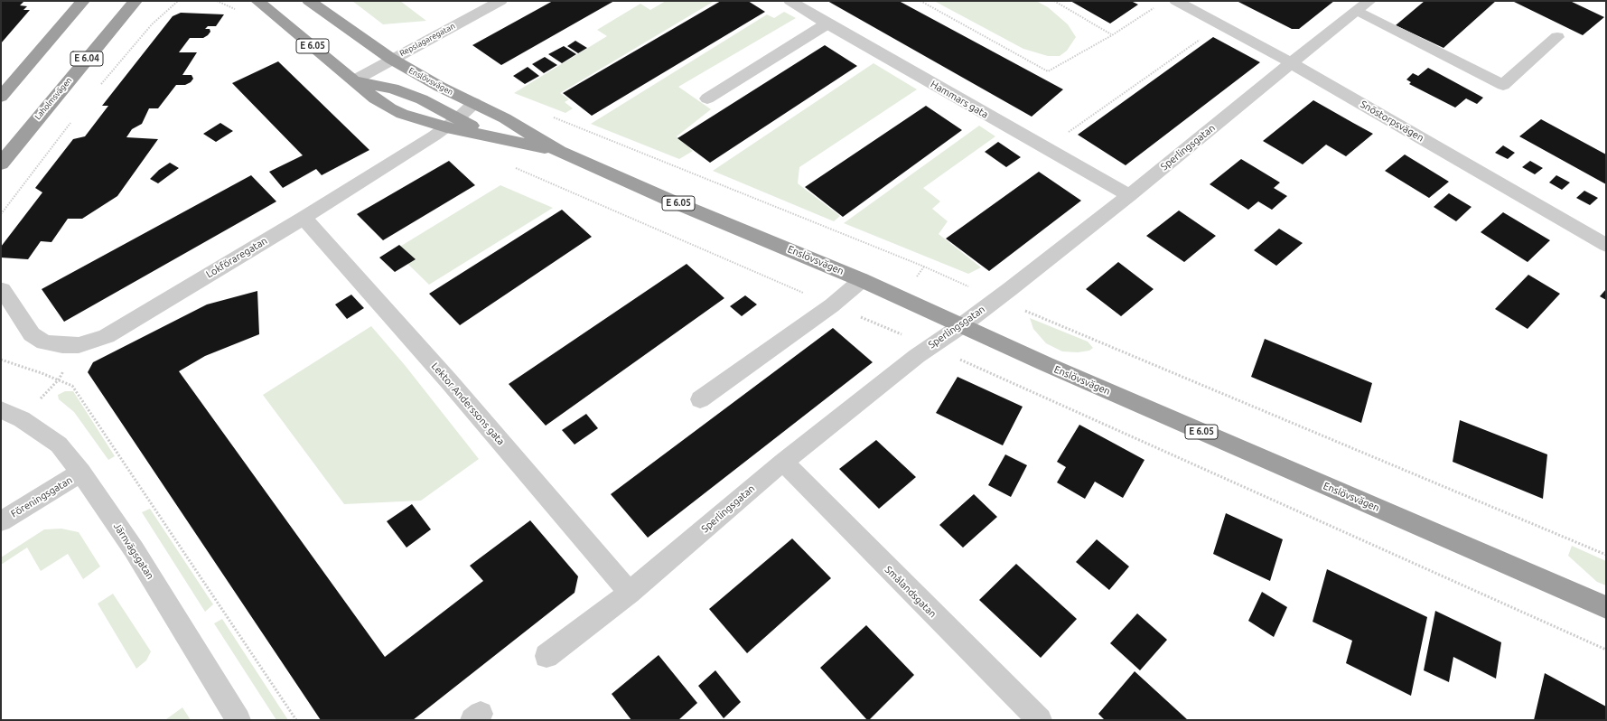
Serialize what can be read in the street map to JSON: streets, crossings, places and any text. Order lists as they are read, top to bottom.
{
  "streets": {
    "highway": [
      "E 6.05",
      "E 6.04",
      "Enslövsvägen",
      "Laholmsvägen"
    ],
    "street": [
      "Repslagaregatan",
      "Hammars gata",
      "Snöstorpsvägen",
      "Sperlingsgatan",
      "Lokföraregatan",
      "Lektor Anderssons gata",
      "Föreningsgatan",
      "Järnvägsgatan",
      "Smålandsgatan"
    ]
  },
  "crossings": [
    ["Repslagaregatan", "Enslövsvägen"],
    ["Enslövsvägen", "Sperlingsgatan"],
    ["Enslövsvägen", "Lokföraregatan"],
    ["Hammars gata", "Sperlingsgatan"],
    ["Snöstorpsvägen", "Sperlingsgatan"],
    ["Sperlingsgatan", "Lektor Anderssons gata"],
    ["Sperlingsgatan", "Smålandsgatan"],
    ["Lokföraregatan", "Lektor Anderssons gata"],
    ["Föreningsgatan", "Järnvägsgatan"]
  ]
}
